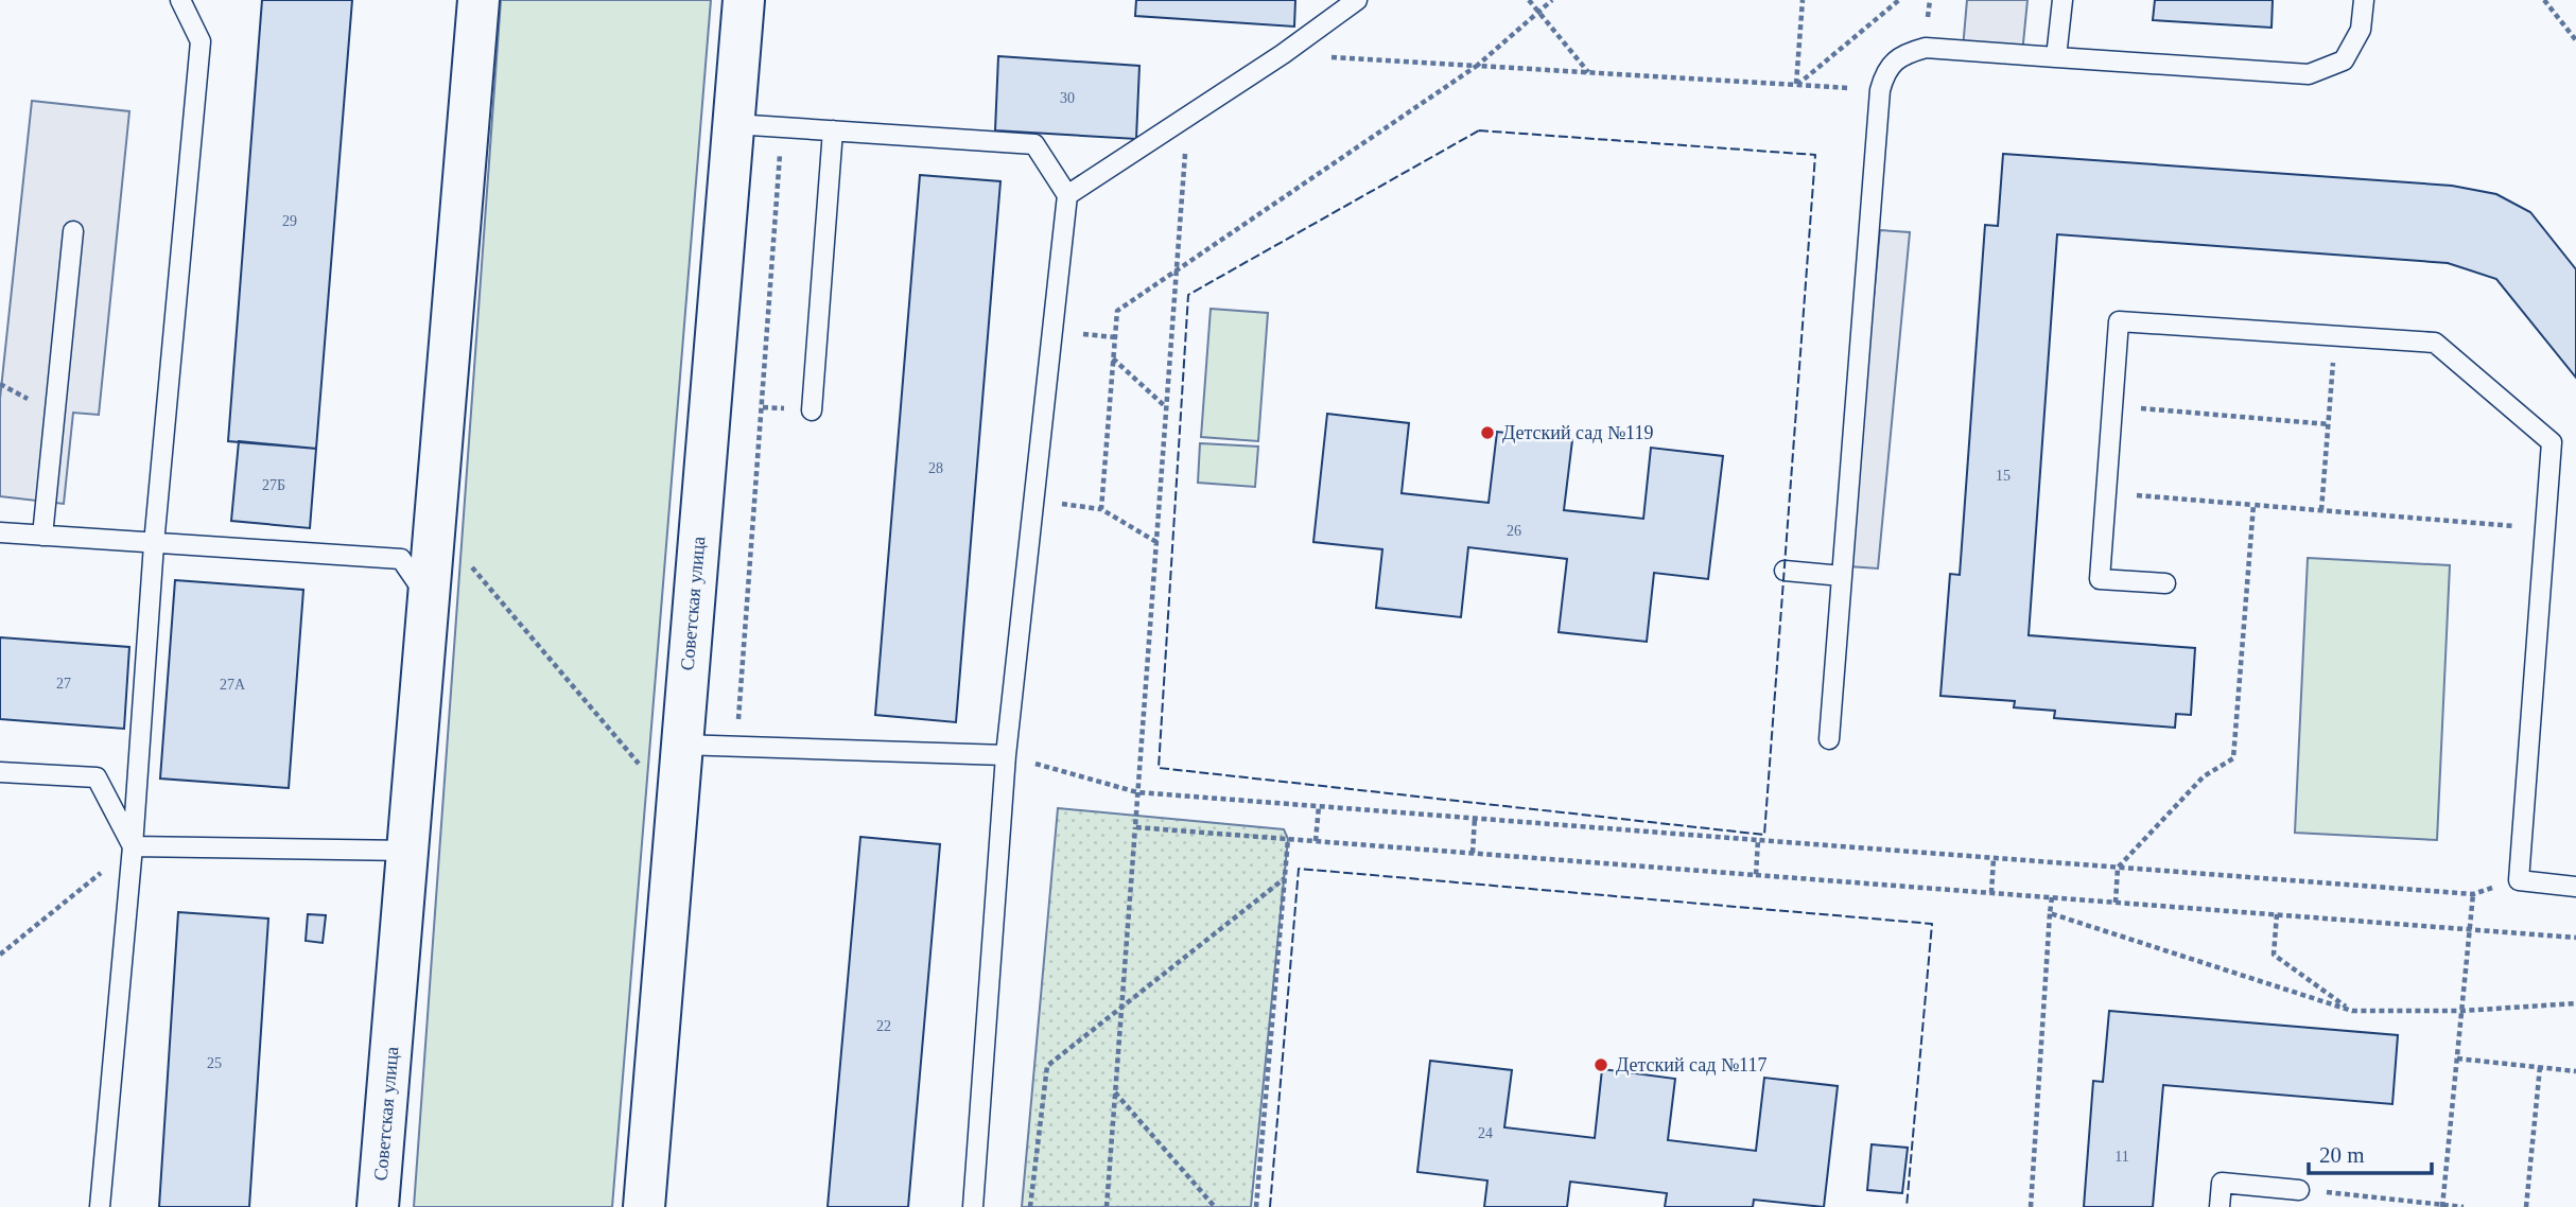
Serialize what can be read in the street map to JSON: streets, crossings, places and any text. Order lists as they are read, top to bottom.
{
  "streets": {
    "street": ["Советская улица"]
  },
  "places": ["Детский сад №119", "Детский сад №117"],
  "house_numbers": [
    "30",
    "29",
    "28",
    "15",
    "27Б",
    "26",
    "27",
    "27А",
    "22",
    "25",
    "24",
    "11"
  ],
  "scale_bar": "20 m"
}
